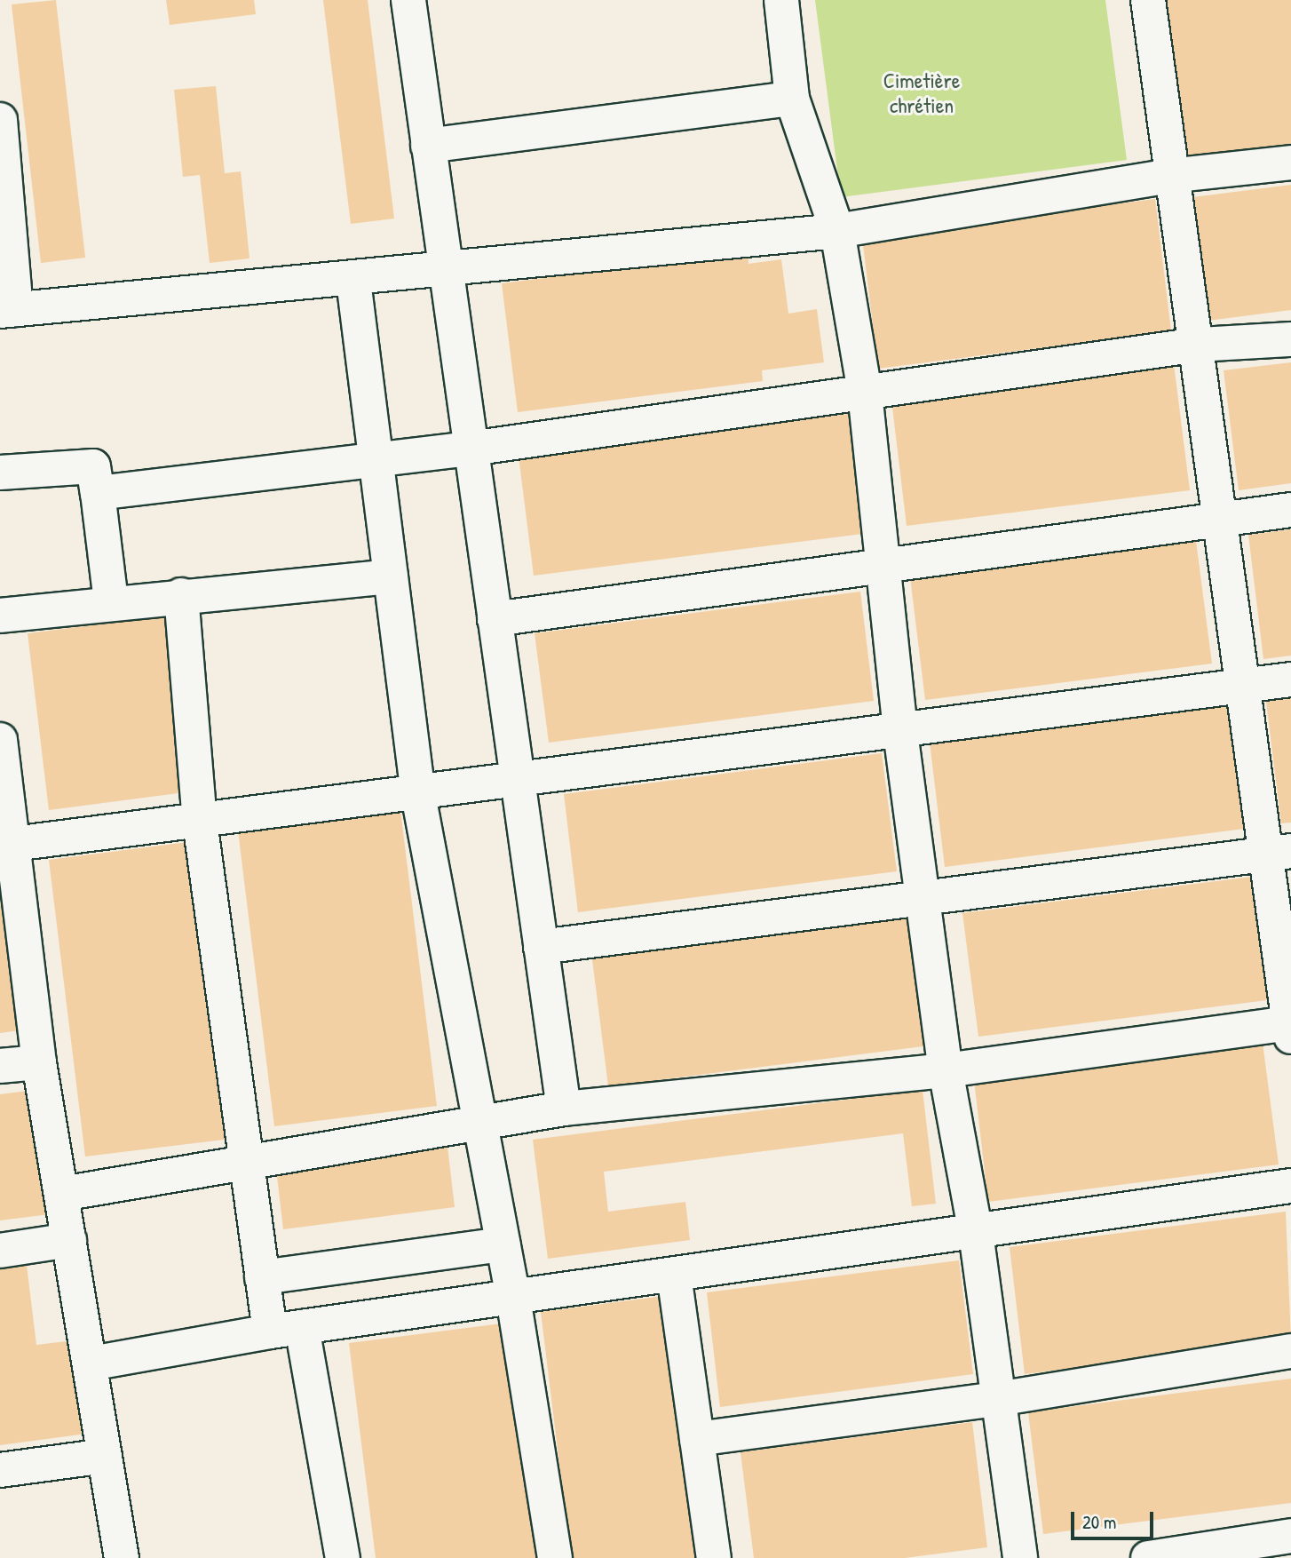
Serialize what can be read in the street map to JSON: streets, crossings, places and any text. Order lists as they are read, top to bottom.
{
  "parks": ["Cimetière chrétien"],
  "scale_bar": "20 m"
}
